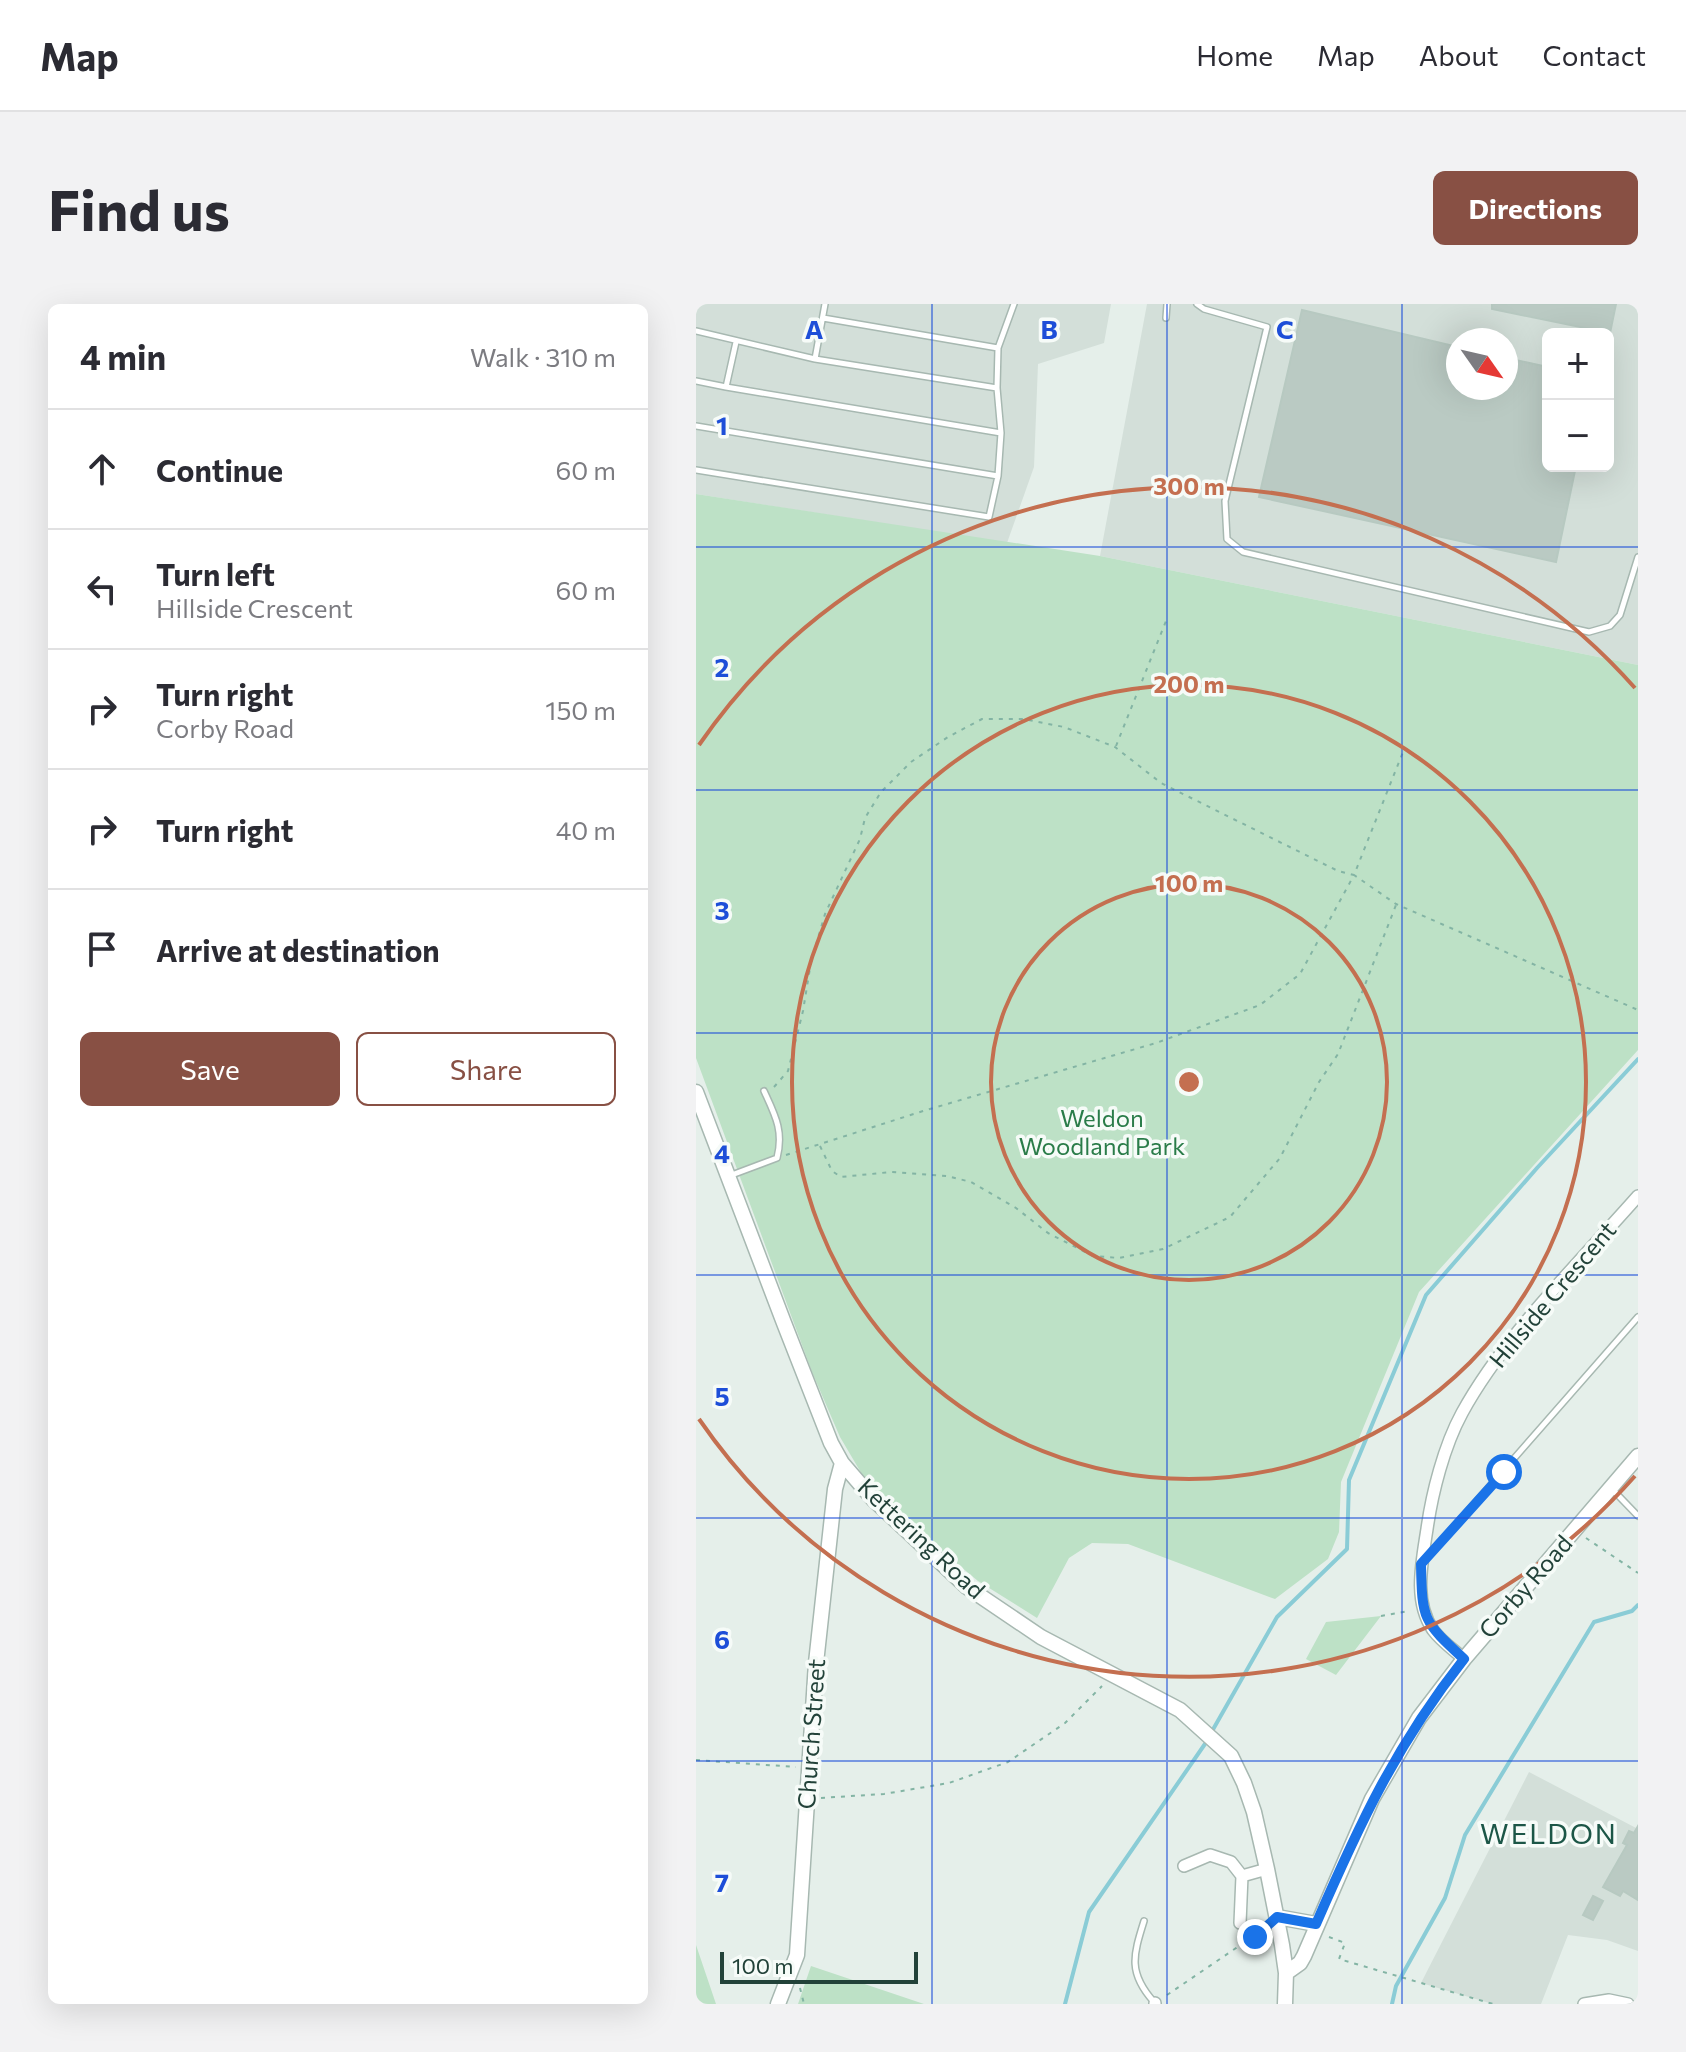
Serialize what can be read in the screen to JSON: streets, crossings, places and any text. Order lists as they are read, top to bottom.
{
  "streets": {
    "street": [
      "Hillside Crescent",
      "Kettering Road",
      "Corby Road",
      "Church Street"
    ]
  },
  "crossings": [
    ["Kettering Road", "Corby Road"],
    ["Kettering Road", "Church Street"]
  ],
  "districts": ["WELDON"],
  "parks": ["Weldon Woodland Park"],
  "scale_bar": "100 m",
  "north": "bottom right",
  "page": {
    "header": "Map",
    "nav": [
      "Home",
      "Map",
      "About",
      "Contact"
    ],
    "buttons": [
      "Directions",
      ["Save", "Share"]
    ],
    "title": "Find us",
    "heading": ["4 min", "Walk · 310 m"],
    "map_buttons": ["+", "−"],
    "list": [
      ["Continue", "60 m"],
      ["Turn left", "Hillside Crescent", "60 m"],
      ["Turn right", "Corby Road", "150 m"],
      ["Turn right", "40 m"],
      "Arrive at destination"
    ],
    "scale": "100 m"
  },
  "grid": {
    "columns": ["A", "B", "C"],
    "rows": [
      "1",
      "2",
      "3",
      "4",
      "5",
      "6",
      "7"
    ]
  },
  "rings": ["300 m", "200 m", "100 m"]
}
